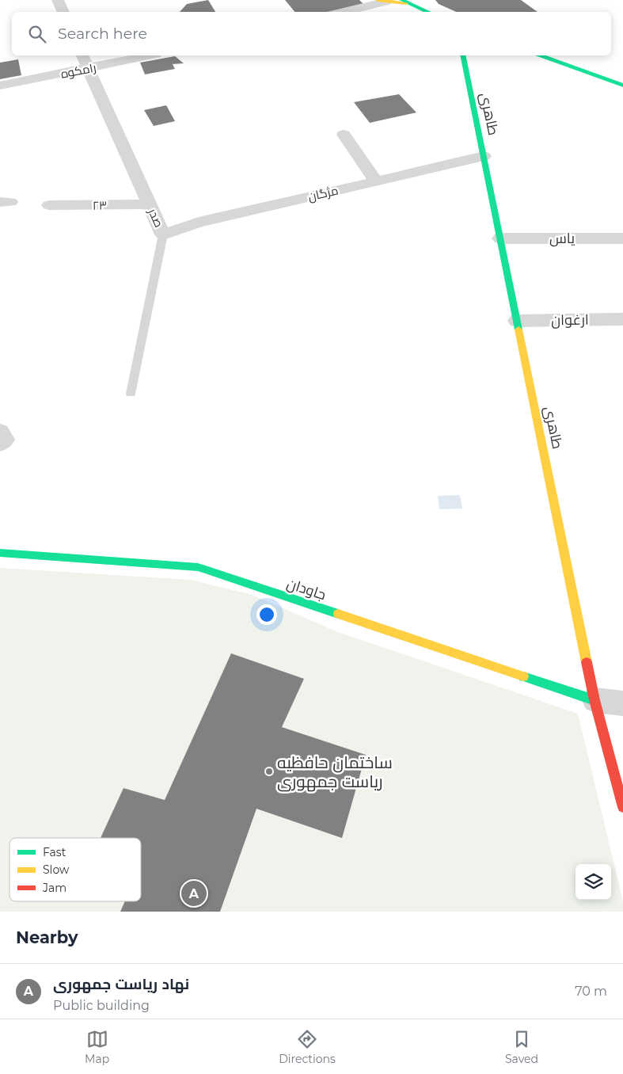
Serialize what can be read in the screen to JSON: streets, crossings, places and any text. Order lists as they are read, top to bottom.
{
  "streets": {
    "street": [
      "رامکوه",
      "طاهری",
      "مژگان",
      "۲۳",
      "صدر",
      "یاس",
      "ارغوان",
      "جاودان"
    ]
  },
  "crossings": [
    ["رامکوه", "صدر"],
    ["طاهری", "مژگان"],
    ["طاهری", "یاس"],
    ["طاهری", "ارغوان"],
    ["طاهری", "جاودان"],
    ["مژگان", "صدر"],
    ["۲۳", "صدر"]
  ],
  "places": ["ساختمان حافظیه ریاست جمهوری"],
  "legend": ["Fast", "Slow", "Jam"],
  "page": {
    "search": "Search here",
    "pins": "A",
    "heading": "Nearby",
    "list": [
      {
        "mark": "A",
        "name": "نهاد ریاست جمهوری",
        "note": "Public building",
        "value": "70 m"
      }
    ],
    "nav": ["Map", "Directions", "Saved"]
  }
}
